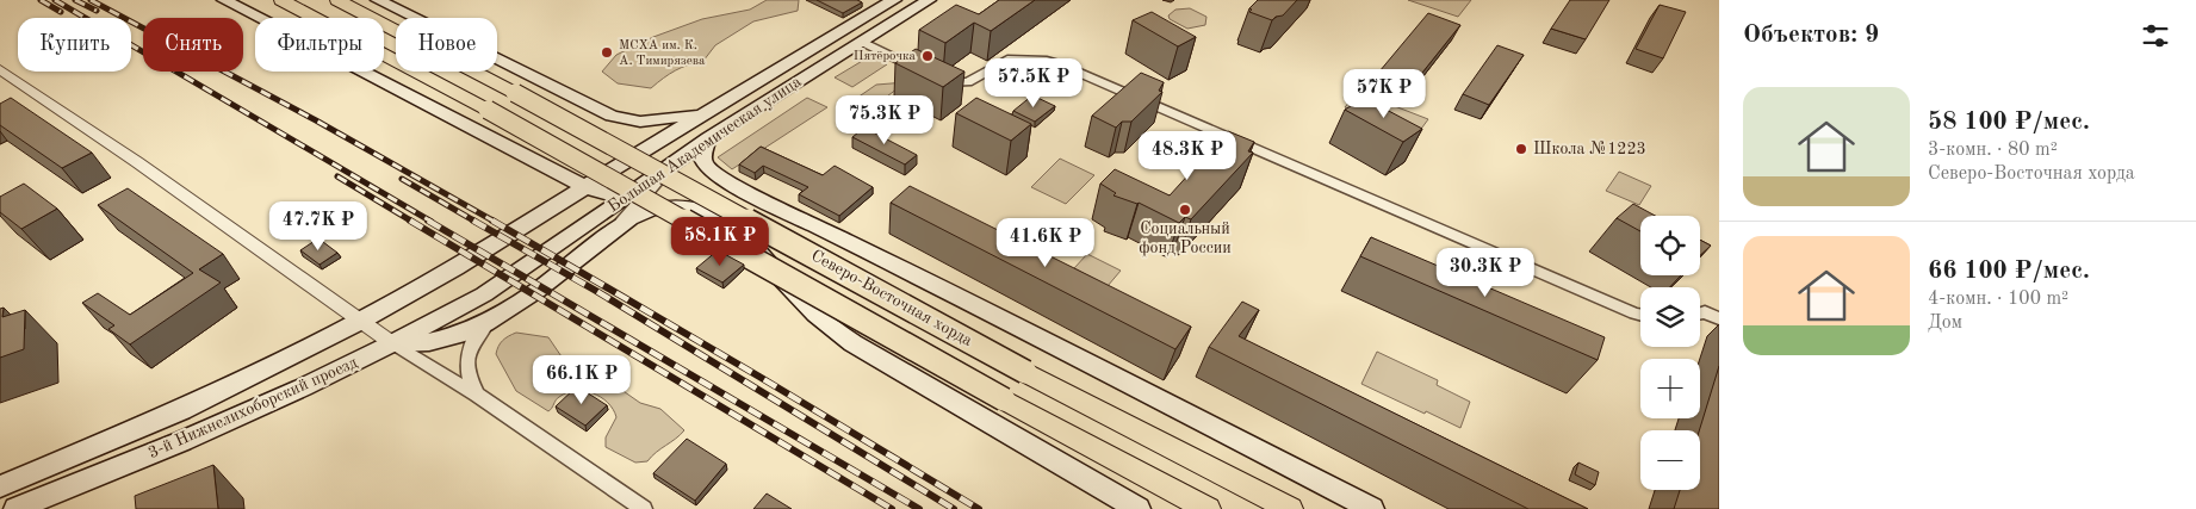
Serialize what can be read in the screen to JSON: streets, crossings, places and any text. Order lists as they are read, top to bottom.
{
  "streets": {
    "main road": ["Большая Академическая улица", "Северо-Восточная хорда", "3-й Нижнелихоборский проезд"]
  },
  "crossings": [
    ["Большая Академическая улица", "3-й Нижнелихоборский проезд"]
  ],
  "places": [
    "МСХА им. К. А. Тимирязева",
    "Пятёрочка",
    "Школа №1223",
    "Социальный фонд России"
  ],
  "page": {
    "heading": "Объектов: 9",
    "chip": [
      "Купить",
      "Снять",
      "Фильтры",
      "Новое"
    ],
    "price": [
      "57.5K ₽",
      "57K ₽",
      "75.3K ₽",
      "48.3K ₽",
      "47.7K ₽",
      "58.1K ₽",
      "41.6K ₽",
      "30.3K ₽",
      "66.1K ₽"
    ],
    "list": [
      {
        "name": "58 100 ₽/мес.",
        "note": "3-комн. · 80 m² · Северо-Восточная хорда"
      },
      {
        "name": "66 100 ₽/мес.",
        "note": "4-комн. · 100 m² · Дом"
      }
    ],
    "map_buttons": ["+", "−"]
  }
}
